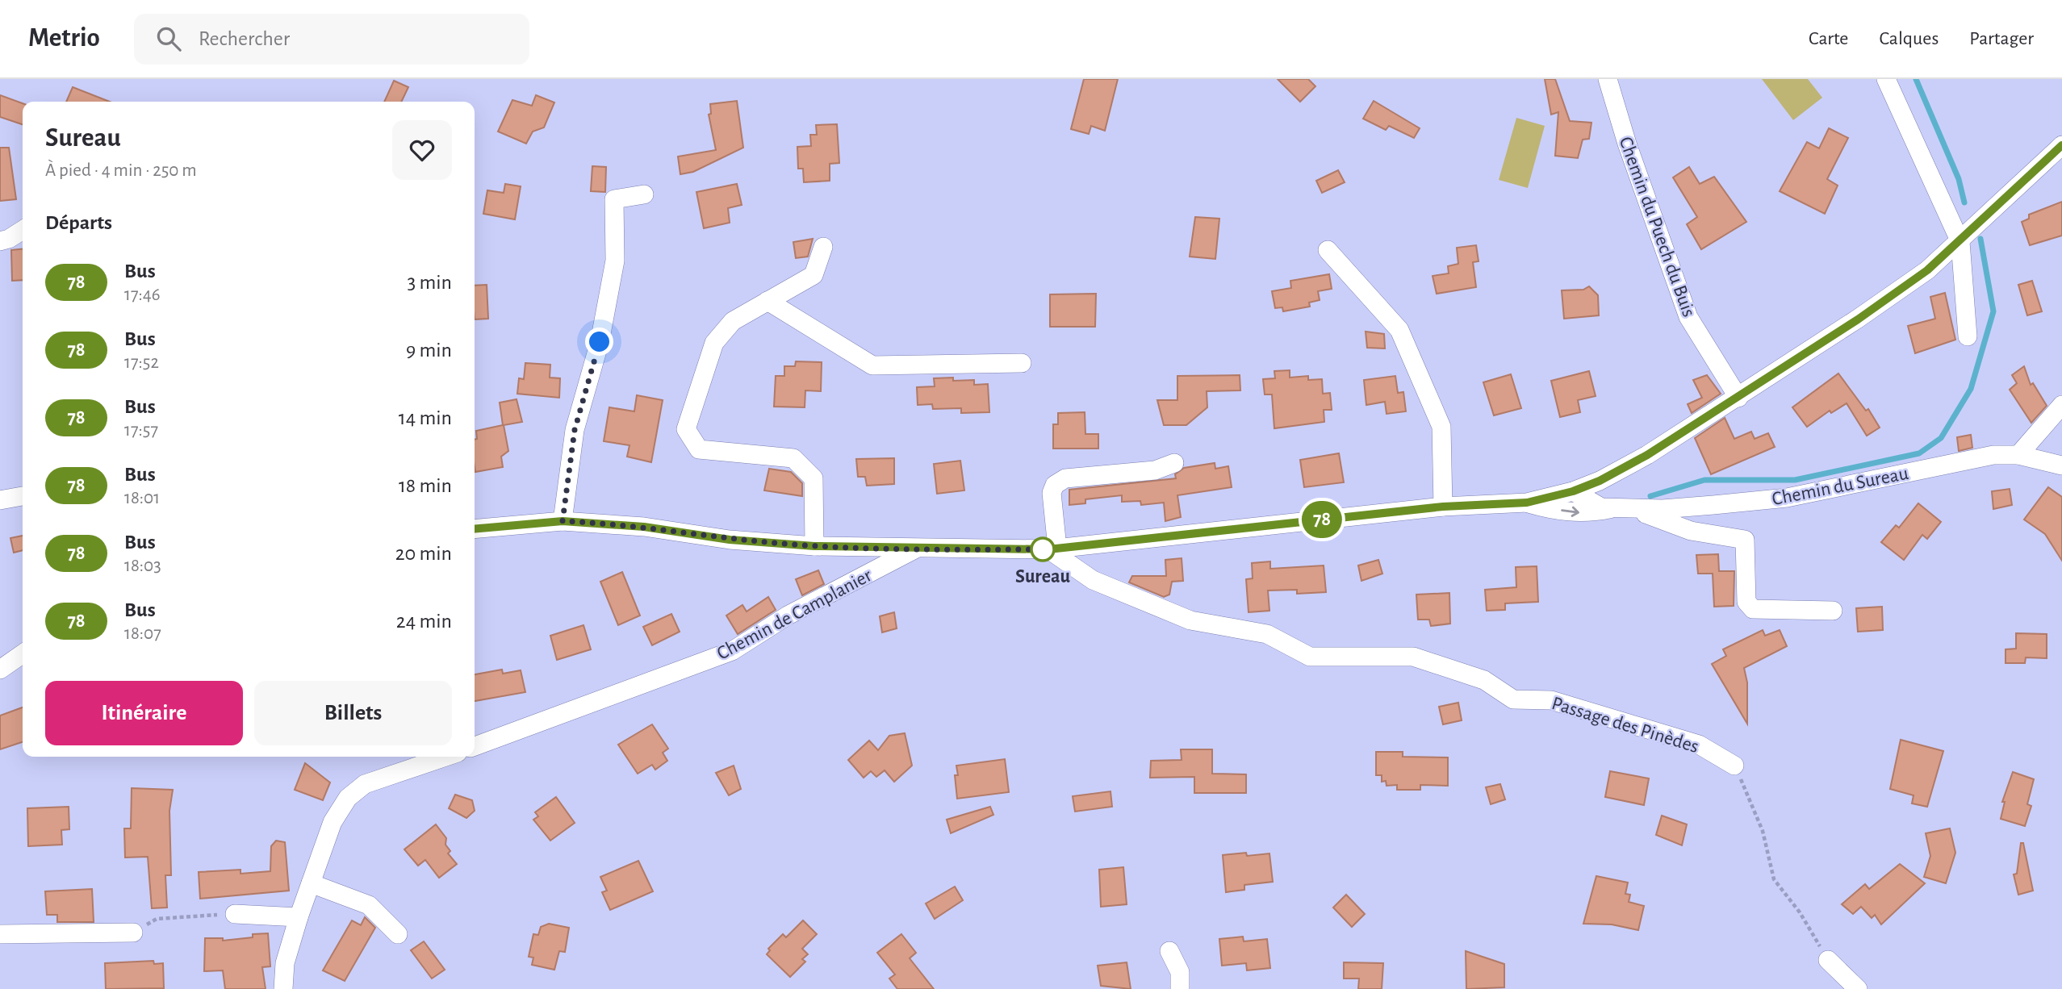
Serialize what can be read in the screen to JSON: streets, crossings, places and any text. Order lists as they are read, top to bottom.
{
  "streets": {
    "street": [
      "Chemin du Puech du Buis",
      "Chemin du Sureau",
      "Chemin de Camplanier",
      "Passage des Pinèdes"
    ]
  },
  "crossings": [
    ["Chemin du Puech du Buis", "Chemin de Camplanier"],
    ["Chemin du Sureau", "Chemin de Camplanier"],
    ["Chemin de Camplanier", "Passage des Pinèdes"]
  ],
  "places": ["Sureau"],
  "lines": ["bus line 78"],
  "page": {
    "header": "Metrio",
    "search": "Rechercher",
    "nav": ["Carte", "Calques", "Partager"],
    "on_map": "78",
    "heading": [
      ["Sureau", "À pied · 4 min · 250 m"],
      "Départs"
    ],
    "list": [
      {
        "mark": "78",
        "name": "Bus",
        "note": "17:46",
        "value": "3 min"
      },
      {
        "mark": "78",
        "name": "Bus",
        "note": "17:52",
        "value": "9 min"
      },
      {
        "mark": "78",
        "name": "Bus",
        "note": "17:57",
        "value": "14 min"
      },
      {
        "mark": "78",
        "name": "Bus",
        "note": "18:01",
        "value": "18 min"
      },
      {
        "mark": "78",
        "name": "Bus",
        "note": "18:03",
        "value": "20 min"
      },
      {
        "mark": "78",
        "name": "Bus",
        "note": "18:07",
        "value": "24 min"
      }
    ],
    "buttons": ["Itinéraire", "Billets"]
  }
}
